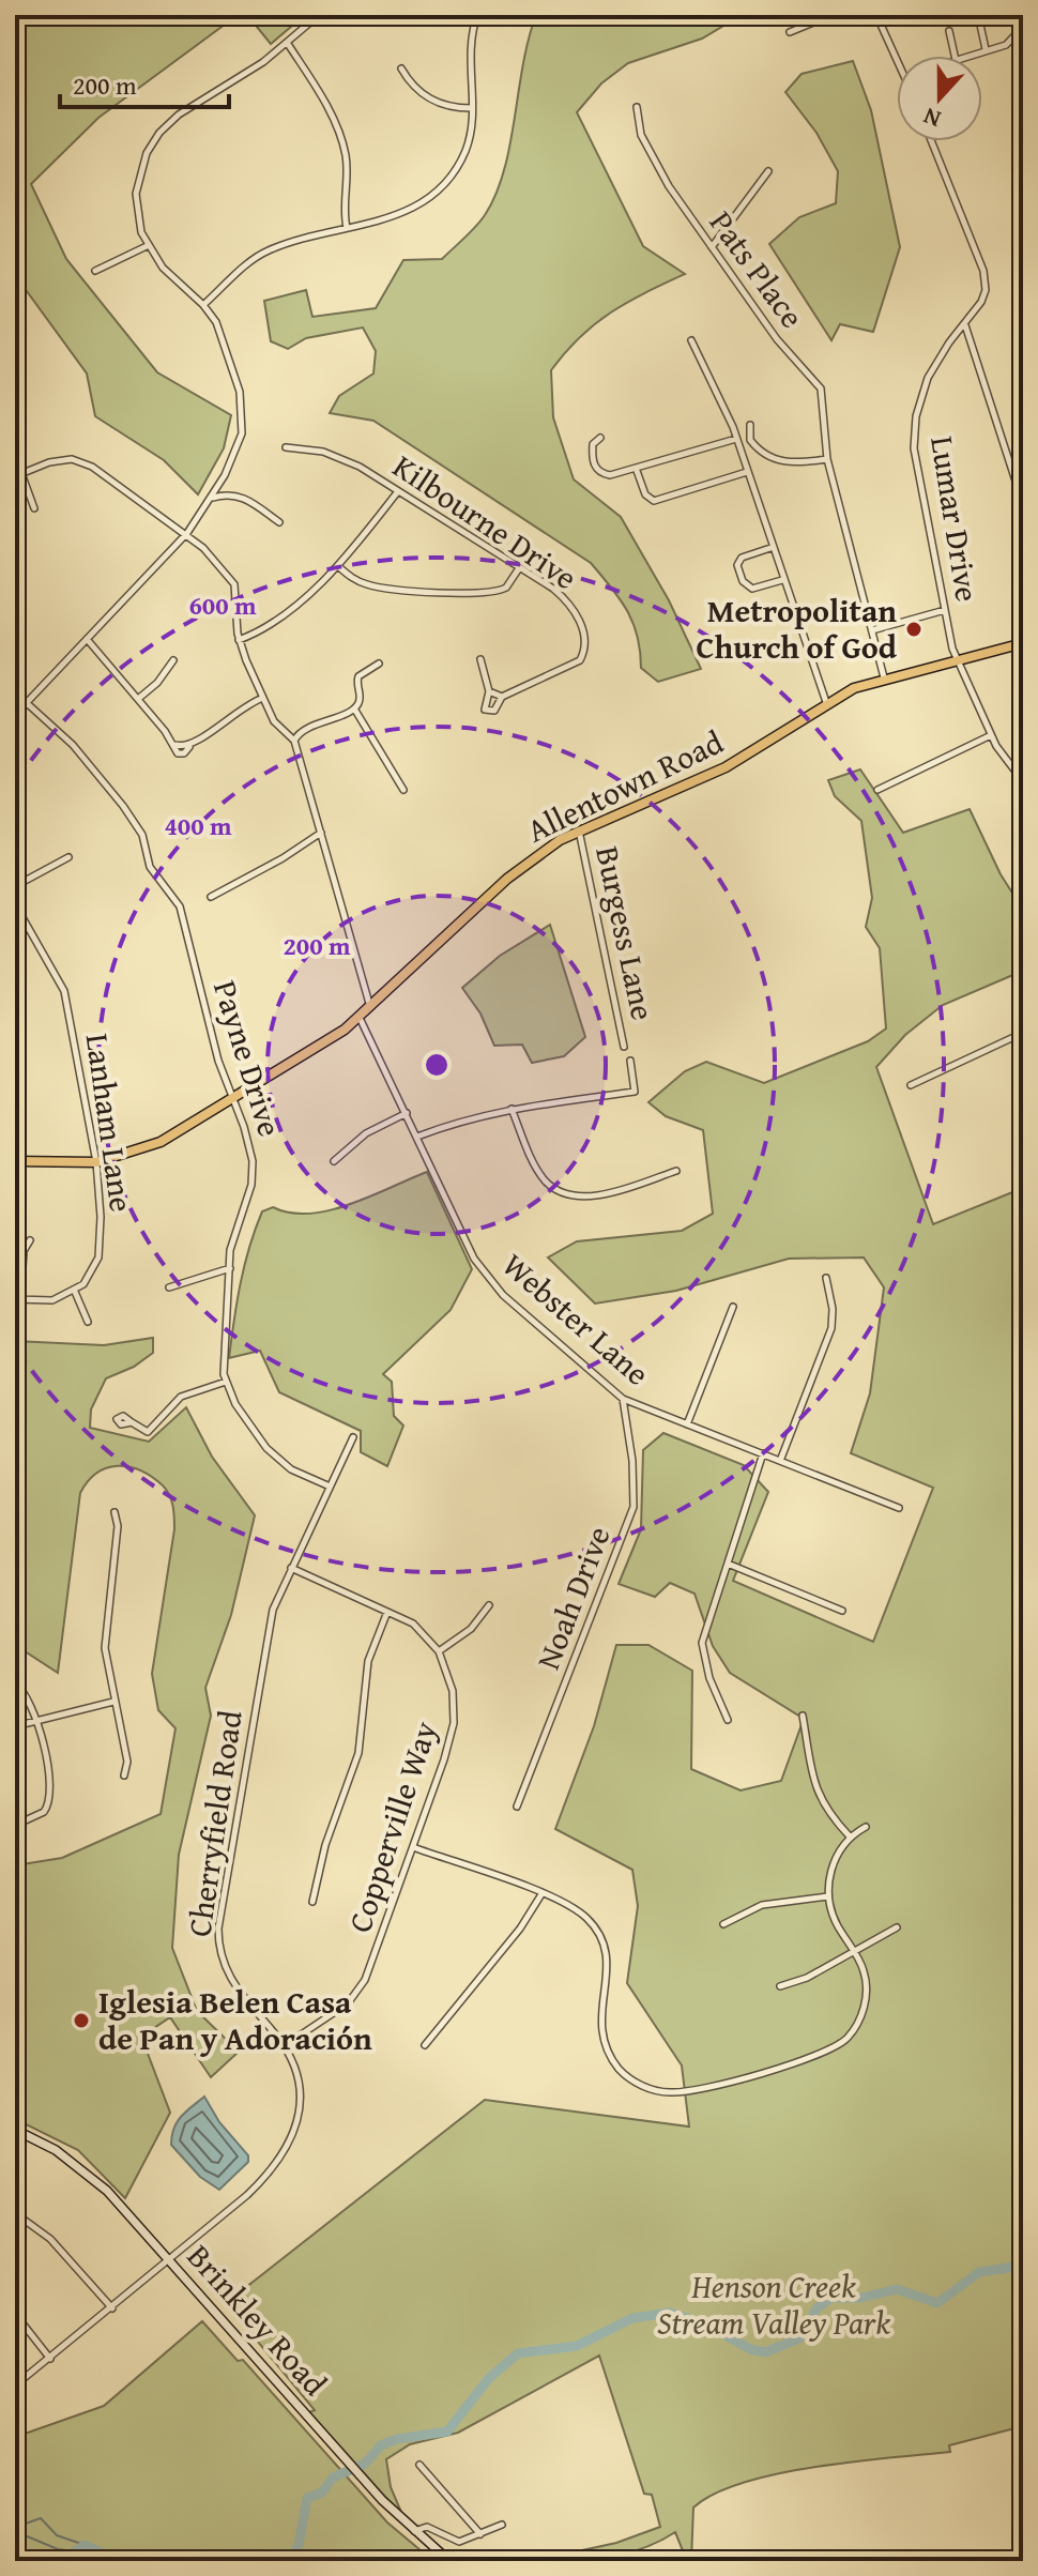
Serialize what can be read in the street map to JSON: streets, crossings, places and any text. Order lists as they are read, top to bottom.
{
  "streets": {
    "main road": ["Allentown Road", "Brinkley Road"],
    "street": [
      "Pats Place",
      "Lumar Drive",
      "Kilbourne Drive",
      "Burgess Lane",
      "Payne Drive",
      "Lanham Lane",
      "Webster Lane",
      "Noah Drive",
      "Cherryfield Road",
      "Copperville Way"
    ]
  },
  "crossings": [
    ["Pats Place", "Allentown Road"],
    ["Lumar Drive", "Allentown Road"],
    ["Allentown Road", "Burgess Lane"],
    ["Allentown Road", "Payne Drive"],
    ["Allentown Road", "Lanham Lane"],
    ["Allentown Road", "Webster Lane"],
    ["Payne Drive", "Cherryfield Road"],
    ["Webster Lane", "Noah Drive"],
    ["Cherryfield Road", "Copperville Way"],
    ["Cherryfield Road", "Brinkley Road"]
  ],
  "parks": ["Henson Creek Stream Valley Park"],
  "places": ["Metropolitan Church of God", "Iglesia Belen Casa de Pan y Adoración"],
  "scale_bar": "200 m",
  "north": "bottom",
  "rings": ["600 m", "400 m", "200 m"]
}
